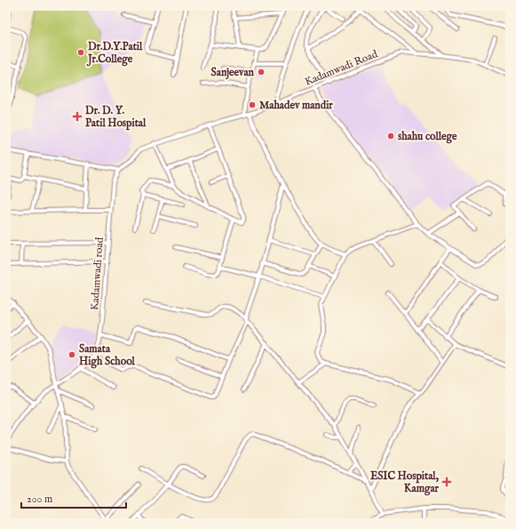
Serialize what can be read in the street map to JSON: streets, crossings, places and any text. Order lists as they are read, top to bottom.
{
  "streets": {
    "street": ["Kadamwadi Road", "Kadamwadi road"]
  },
  "places": {
    "other": [
      "Dr.D.Y.Patil Jr.College",
      "Sanjeevan",
      "Mahadev mandir",
      "shahu college",
      "Samata High School"
    ],
    "health": ["Dr. D. Y. Patil Hospital", "ESIC Hospital, Kamgar"]
  },
  "scale_bar": "200 m"
}
